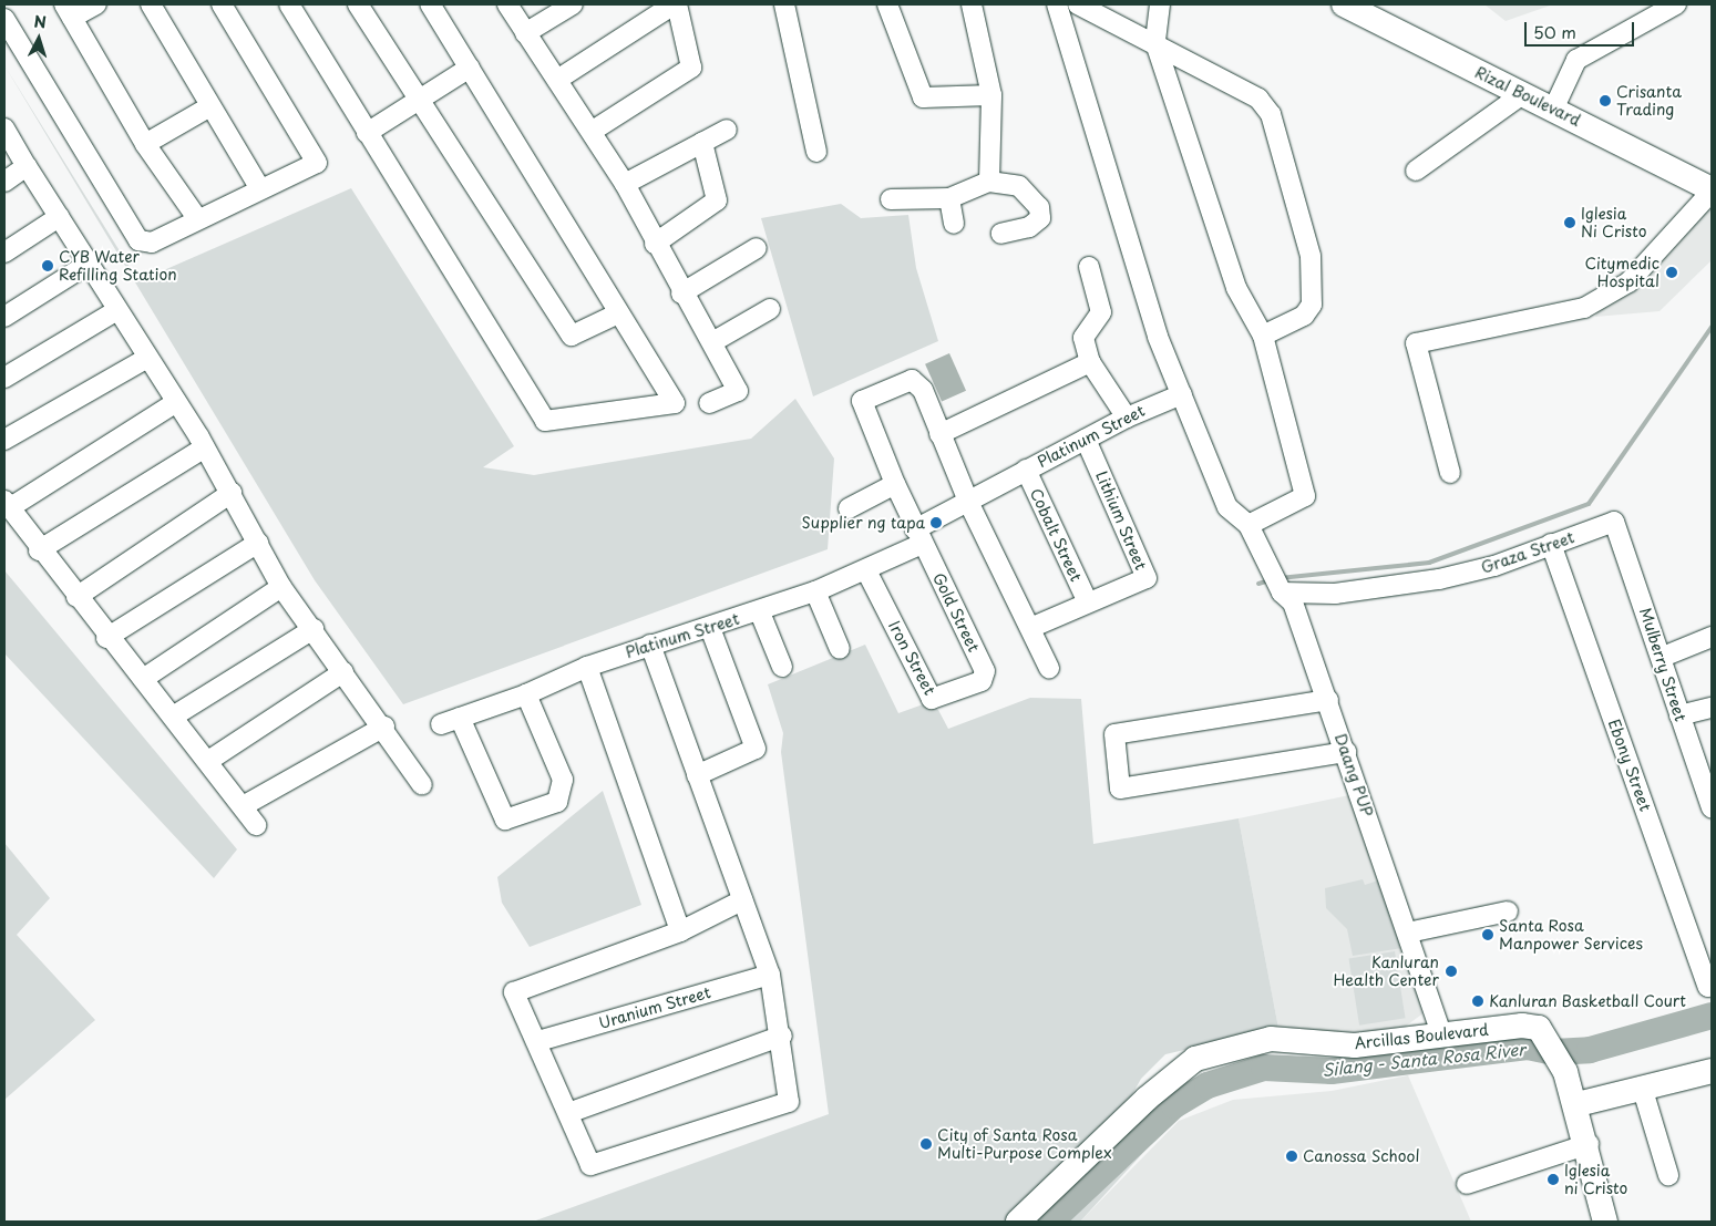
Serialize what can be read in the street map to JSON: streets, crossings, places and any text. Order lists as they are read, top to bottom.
{
  "streets": {
    "main road": ["Rizal Boulevard", "Arcillas Boulevard"],
    "street": [
      "Platinum Street",
      "Lithium Street",
      "Cobalt Street",
      "Graza Street",
      "Gold Street",
      "Iron Street",
      "Mulberry Street",
      "Ebony Street",
      "Daang PUP",
      "Uranium Street"
    ]
  },
  "crossings": [
    ["Platinum Street", "Lithium Street"],
    ["Platinum Street", "Cobalt Street"],
    ["Platinum Street", "Gold Street"],
    ["Platinum Street", "Iron Street"],
    ["Lithium Street", "Cobalt Street"],
    ["Graza Street", "Mulberry Street"],
    ["Graza Street", "Ebony Street"],
    ["Graza Street", "Daang PUP"],
    ["Gold Street", "Iron Street"],
    ["Daang PUP", "Arcillas Boulevard"]
  ],
  "water": ["Silang - Santa Rosa River"],
  "places": [
    "Crisanta Trading",
    "Iglesia Ni Cristo",
    "CYB Water Refilling Station",
    "Citymedic Hospital",
    "Supplier ng tapa",
    "Santa Rosa Manpower Services",
    "Kanluran Health Center",
    "Kanluran Basketball Court",
    "City of Santa Rosa Multi-Purpose Complex",
    "Canossa School",
    "Iglesia ni Cristo"
  ],
  "scale_bar": "50 m",
  "north": "top"
}
